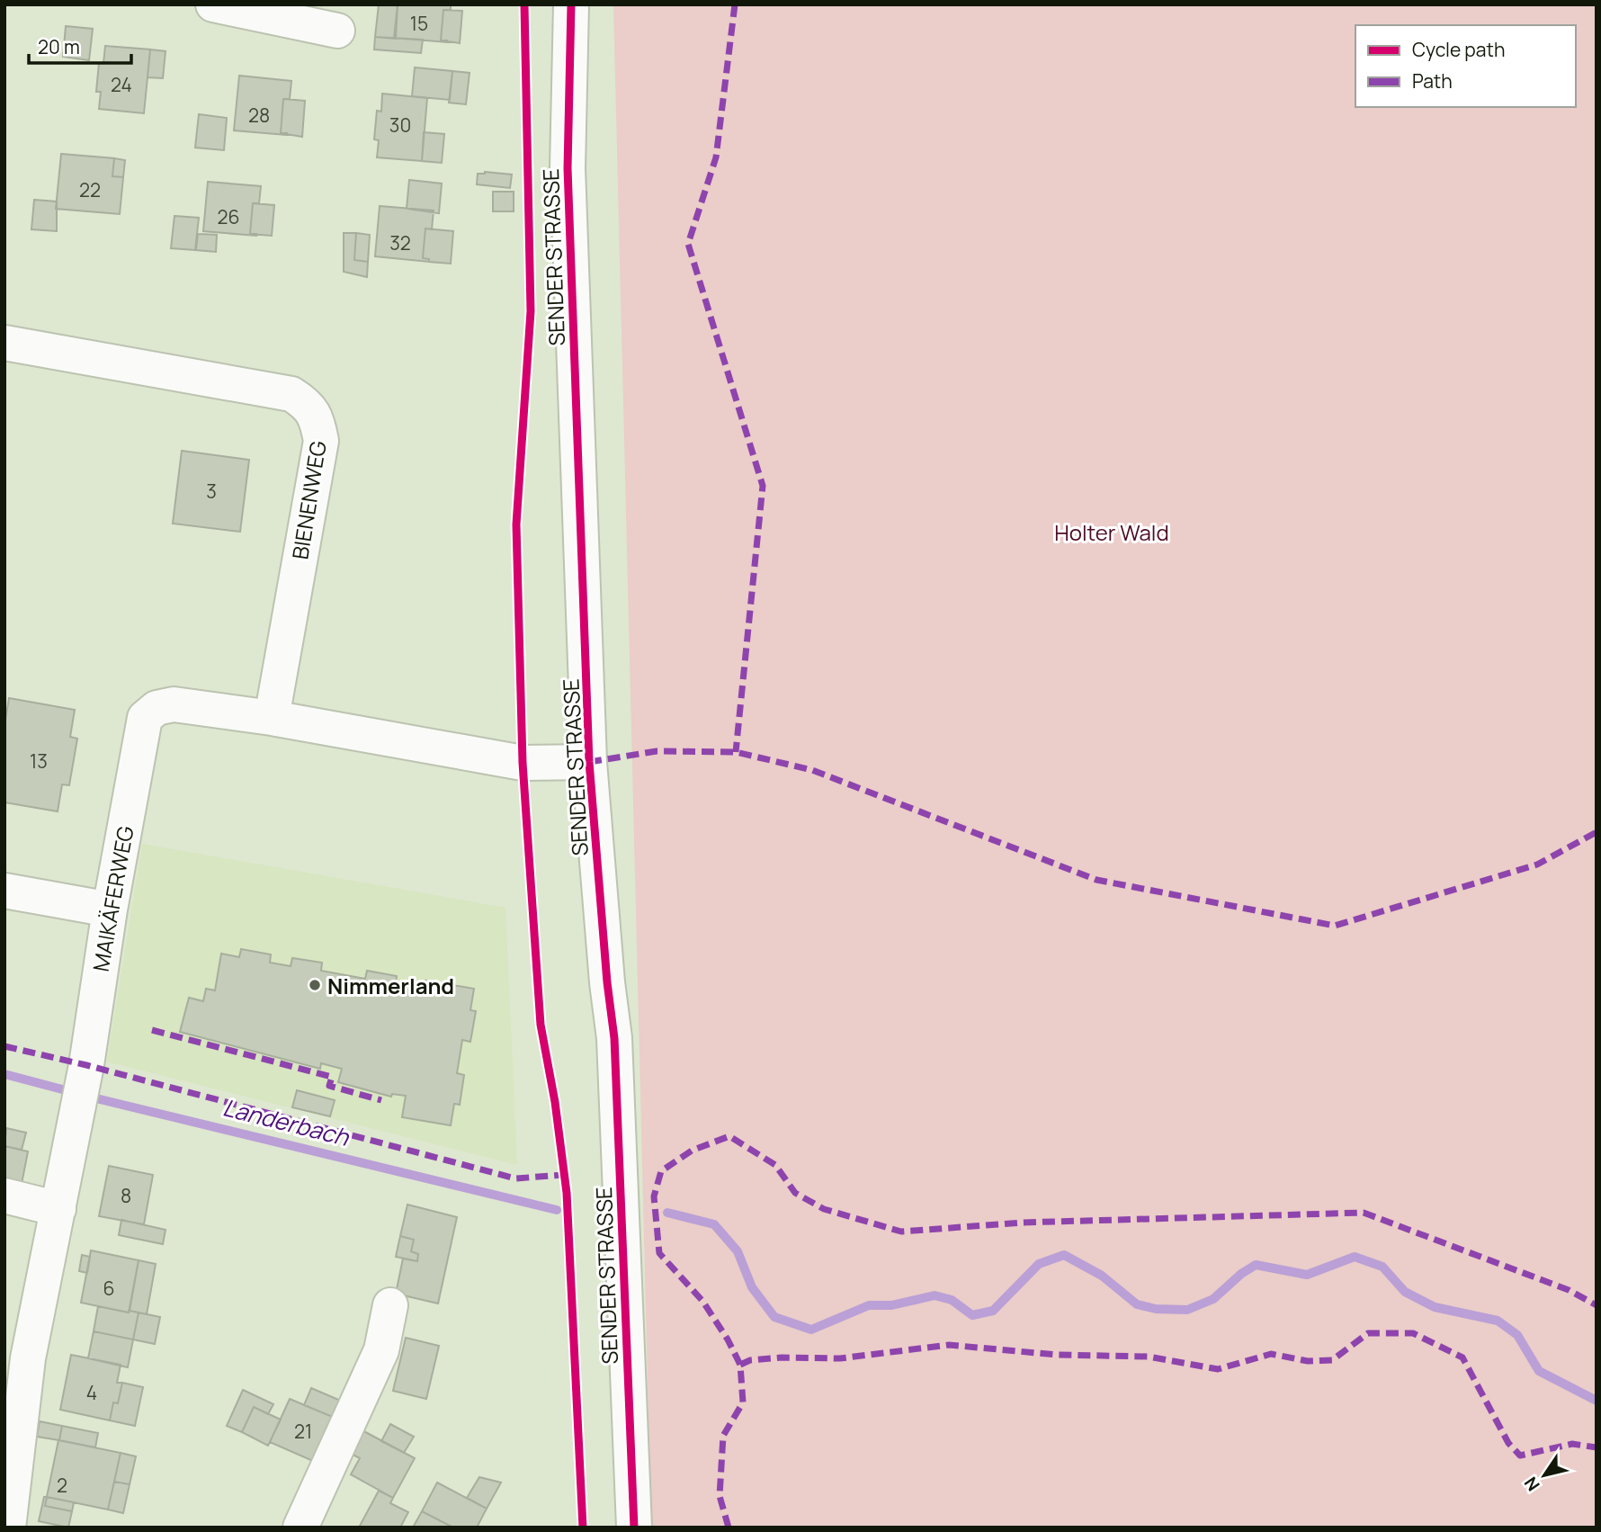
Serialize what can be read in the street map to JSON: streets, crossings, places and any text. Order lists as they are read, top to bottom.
{
  "streets": {
    "street": ["SENDER STRASSE", "BIENENWEG", "MAIKÄFERWEG"]
  },
  "crossings": [
    ["SENDER STRASSE", "MAIKÄFERWEG"],
    ["BIENENWEG", "MAIKÄFERWEG"]
  ],
  "water": ["Landerbach"],
  "parks": ["Holter Wald"],
  "places": ["Nimmerland"],
  "house_numbers": [
    "15",
    "24",
    "28",
    "30",
    "22",
    "26",
    "32",
    "3",
    "13",
    "8",
    "6",
    "4",
    "21",
    "2"
  ],
  "legend": ["Cycle path", "Path"],
  "scale_bar": "20 m",
  "north": "bottom left"
}
